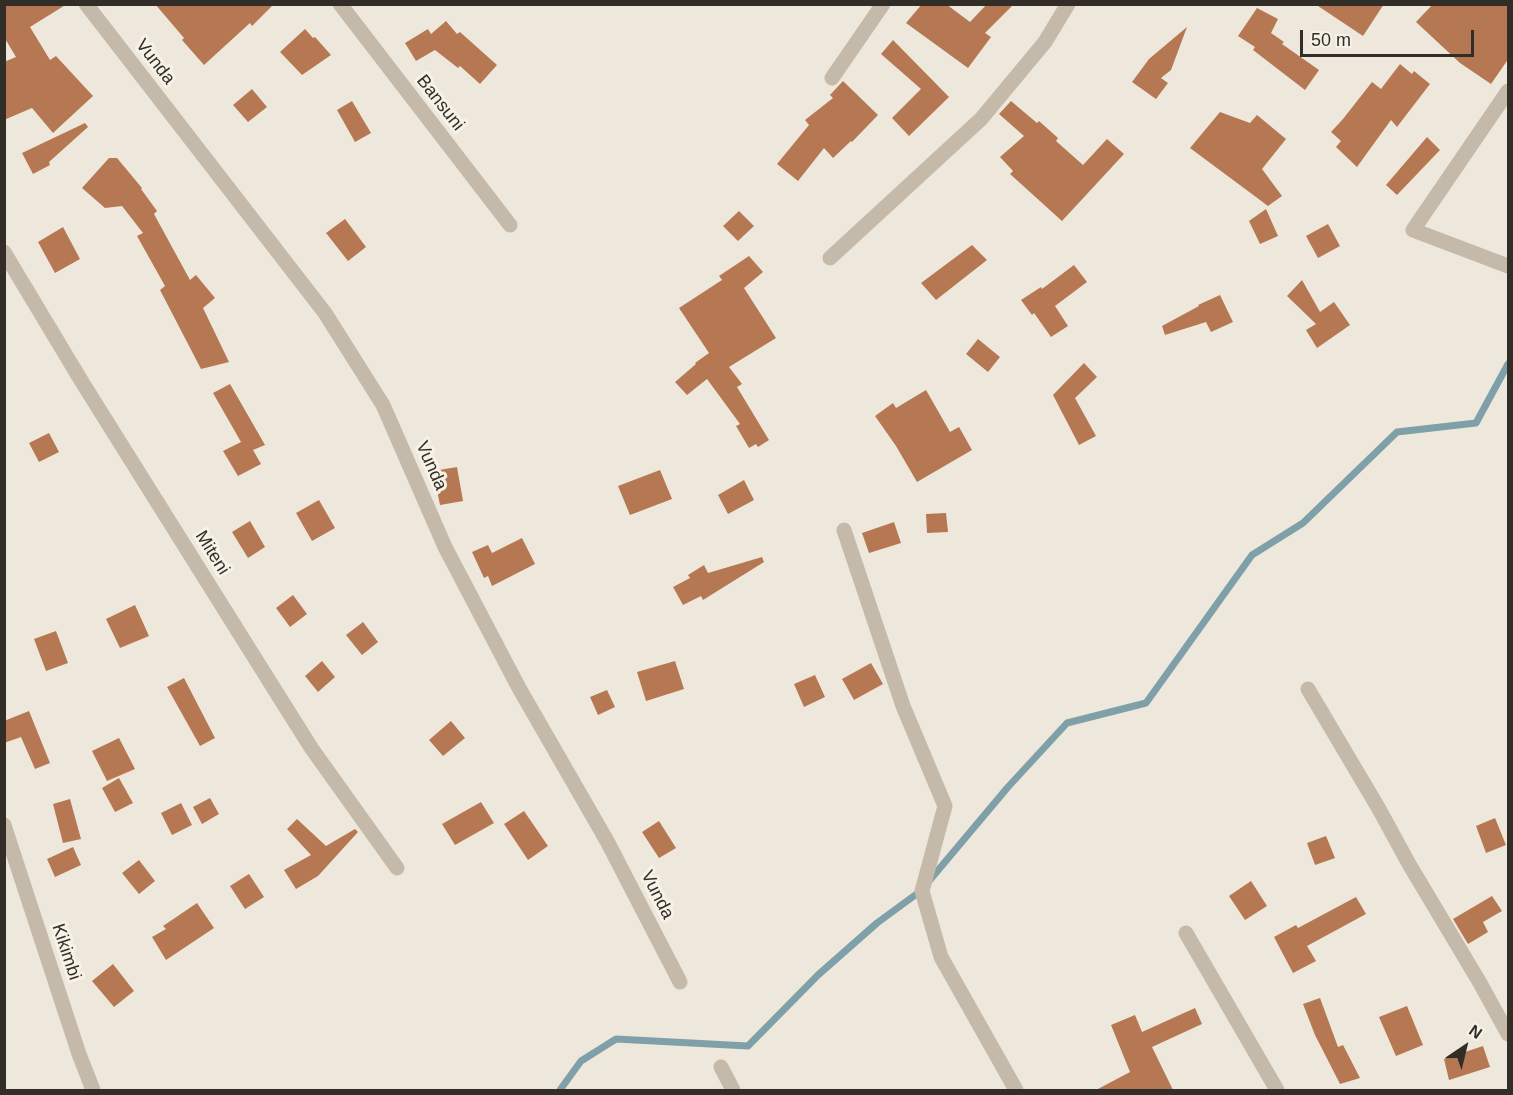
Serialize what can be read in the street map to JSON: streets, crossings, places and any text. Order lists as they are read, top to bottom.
{
  "streets": {
    "street": [
      "Vunda",
      "Bansuni",
      "Miteni",
      "Kikimbi"
    ]
  },
  "scale_bar": "50 m",
  "north": "top right"
}
